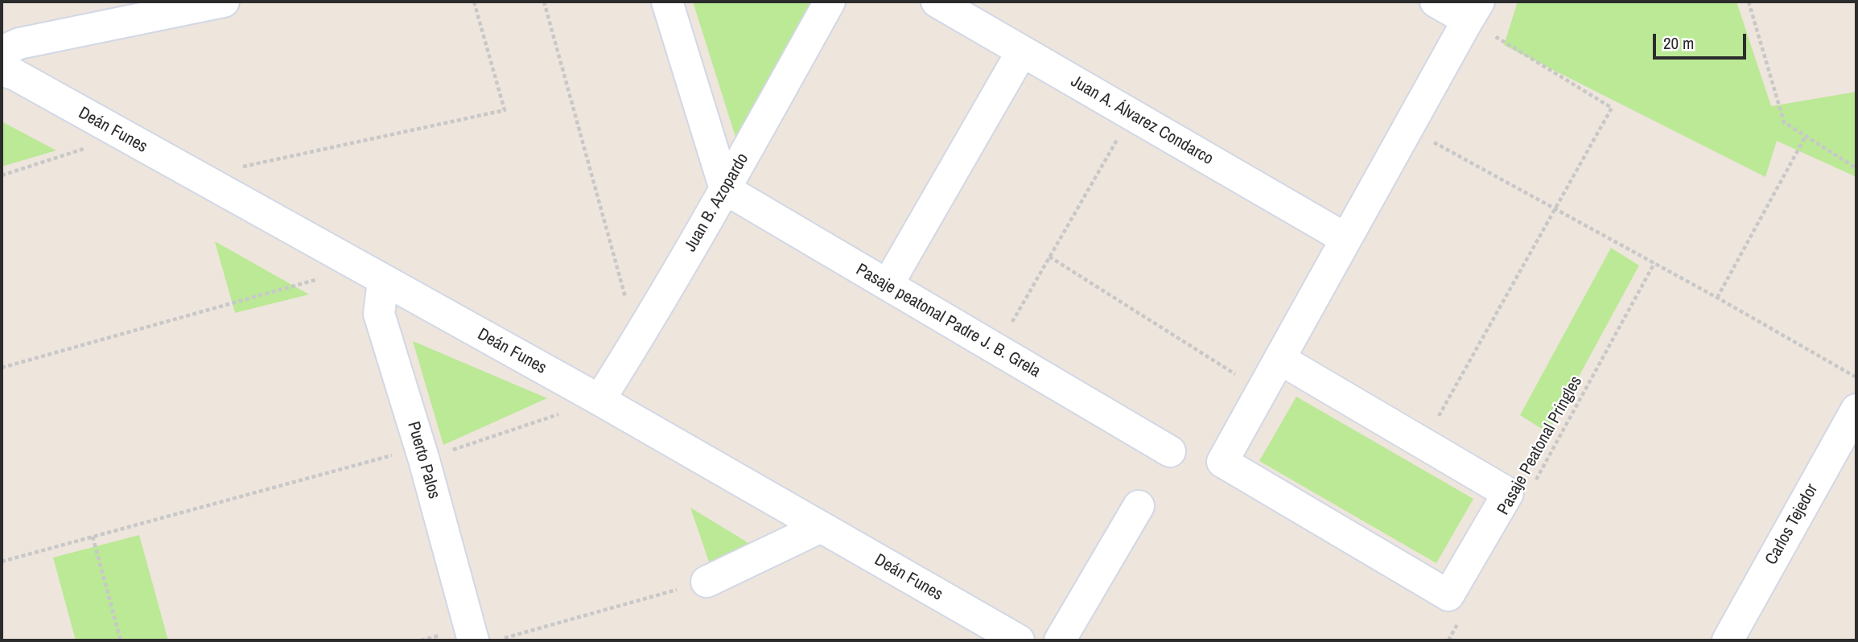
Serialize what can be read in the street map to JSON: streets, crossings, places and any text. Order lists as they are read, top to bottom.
{
  "streets": {
    "street": [
      "Juan A. Álvarez Condarco",
      "Deán Funes",
      "Juan B. Azopardo",
      "Pasaje peatonal Padre J. B. Grela",
      "Puerto Palos",
      "Carlos Tejedor"
    ],
    "path": ["Pasaje Peatonal Pringles"]
  },
  "crossings": [
    ["Deán Funes", "Juan B. Azopardo"],
    ["Deán Funes", "Puerto Palos"],
    ["Juan B. Azopardo", "Pasaje peatonal Padre J. B. Grela"]
  ],
  "scale_bar": "20 m"
}
